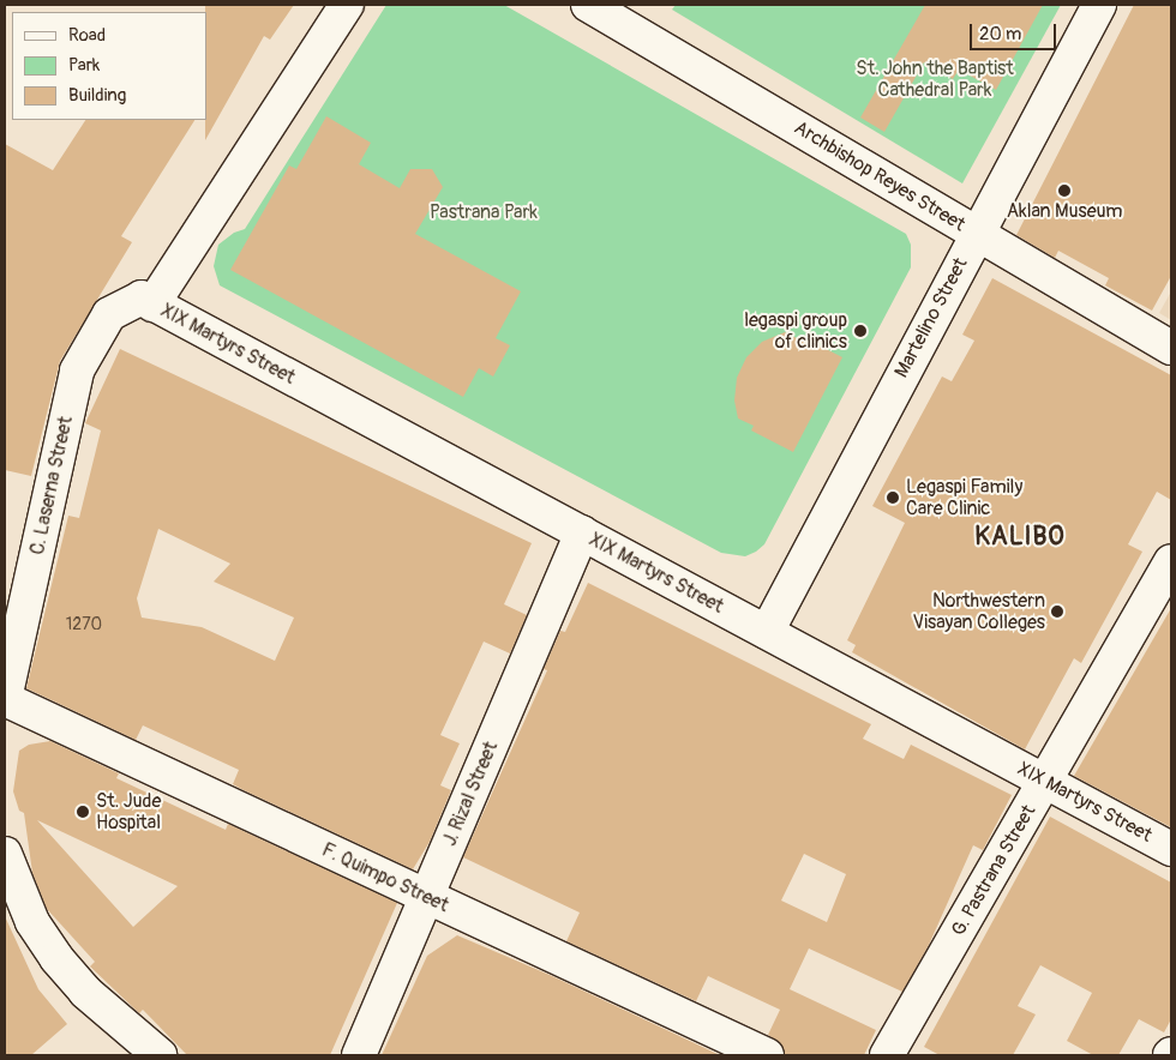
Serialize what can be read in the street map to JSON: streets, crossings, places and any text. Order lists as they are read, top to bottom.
{
  "streets": {
    "street": [
      "Archbishop Reyes Street",
      "Martelino Street",
      "XIX Martyrs Street",
      "C. Laserna Street",
      "J. Rizal Street",
      "G. Pastrana Street",
      "F. Quimpo Street"
    ]
  },
  "crossings": [
    ["Archbishop Reyes Street", "Martelino Street"],
    ["Martelino Street", "XIX Martyrs Street"],
    ["XIX Martyrs Street", "C. Laserna Street"],
    ["XIX Martyrs Street", "J. Rizal Street"],
    ["XIX Martyrs Street", "G. Pastrana Street"],
    ["C. Laserna Street", "F. Quimpo Street"],
    ["J. Rizal Street", "F. Quimpo Street"]
  ],
  "districts": ["KALIBO"],
  "parks": ["St. John the Baptist Cathedral Park", "Pastrana Park"],
  "places": [
    "Aklan Museum",
    "legaspi group of clinics",
    "Legaspi Family Care Clinic",
    "Northwestern Visayan Colleges",
    "St. Jude Hospital"
  ],
  "house_numbers": ["1270"],
  "legend": ["Road", "Park", "Building"],
  "scale_bar": "20 m"
}
